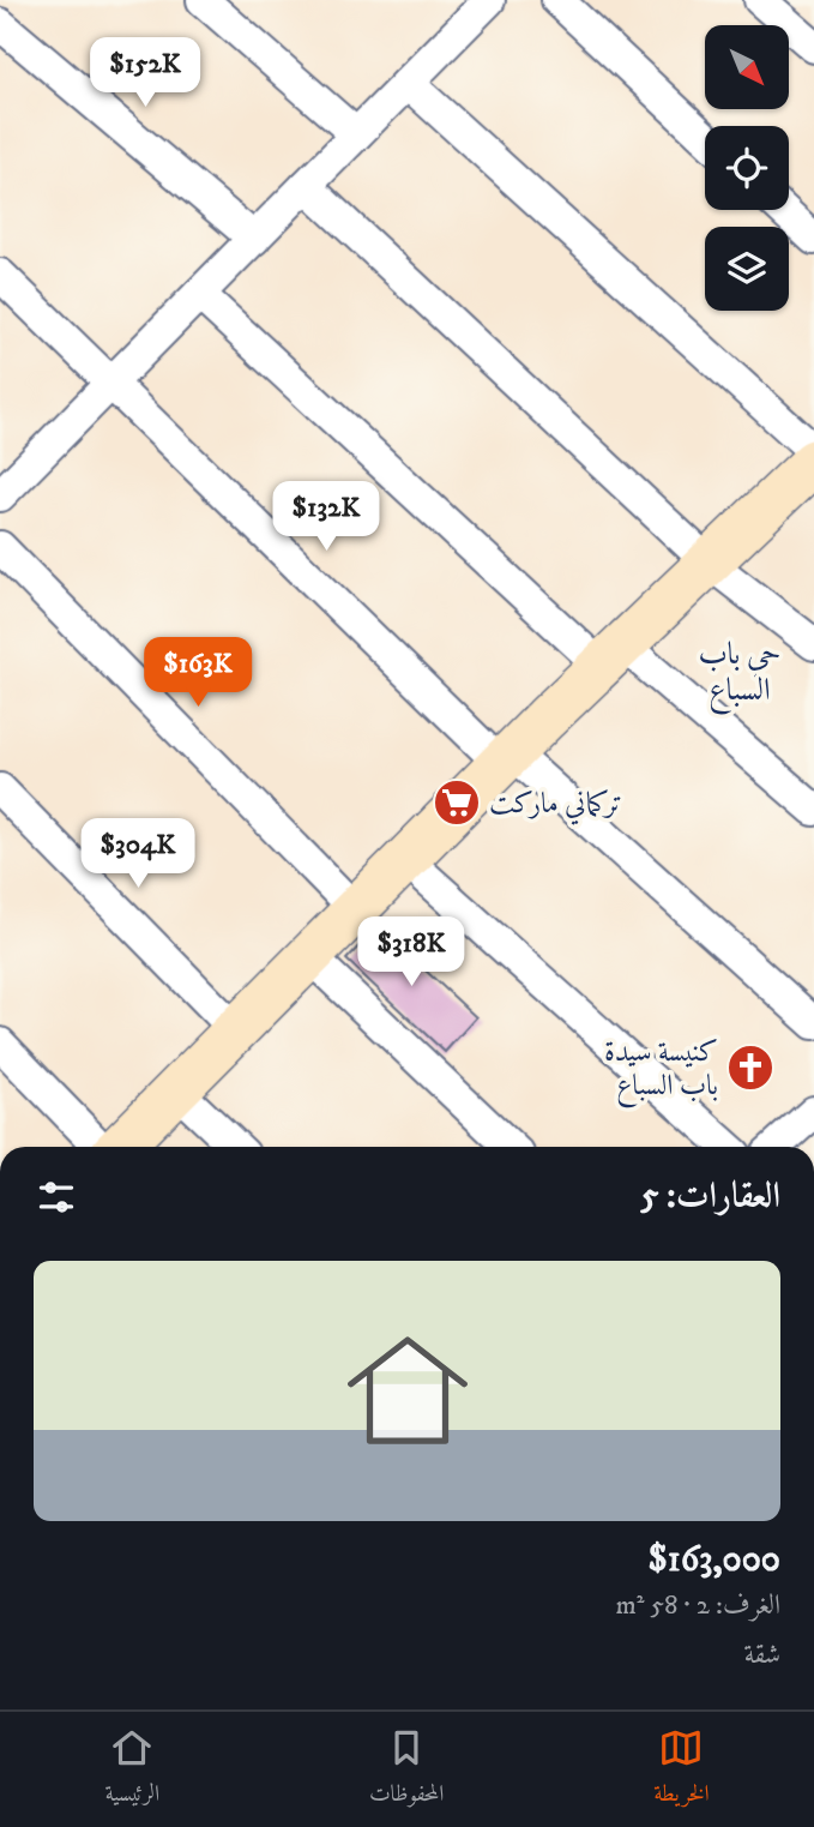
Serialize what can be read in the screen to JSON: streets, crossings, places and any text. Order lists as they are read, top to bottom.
{
  "districts": ["حي باب السباع"],
  "places": {
    "supermarket": ["تركماني ماركت"],
    "church": ["كنيسة سيدة باب السباع"]
  },
  "north": "bottom right",
  "page": {
    "price": [
      "$152K",
      "$132K",
      "$163K",
      "$304K",
      "$318K"
    ],
    "heading": "العقارات: 5",
    "list": [
      {
        "name": "$163,000",
        "note": "الغرف: 2 · 58 m² · شقة"
      }
    ],
    "tabs": ["الخريطة", "المحفوظات", "الرئيسية"]
  }
}
